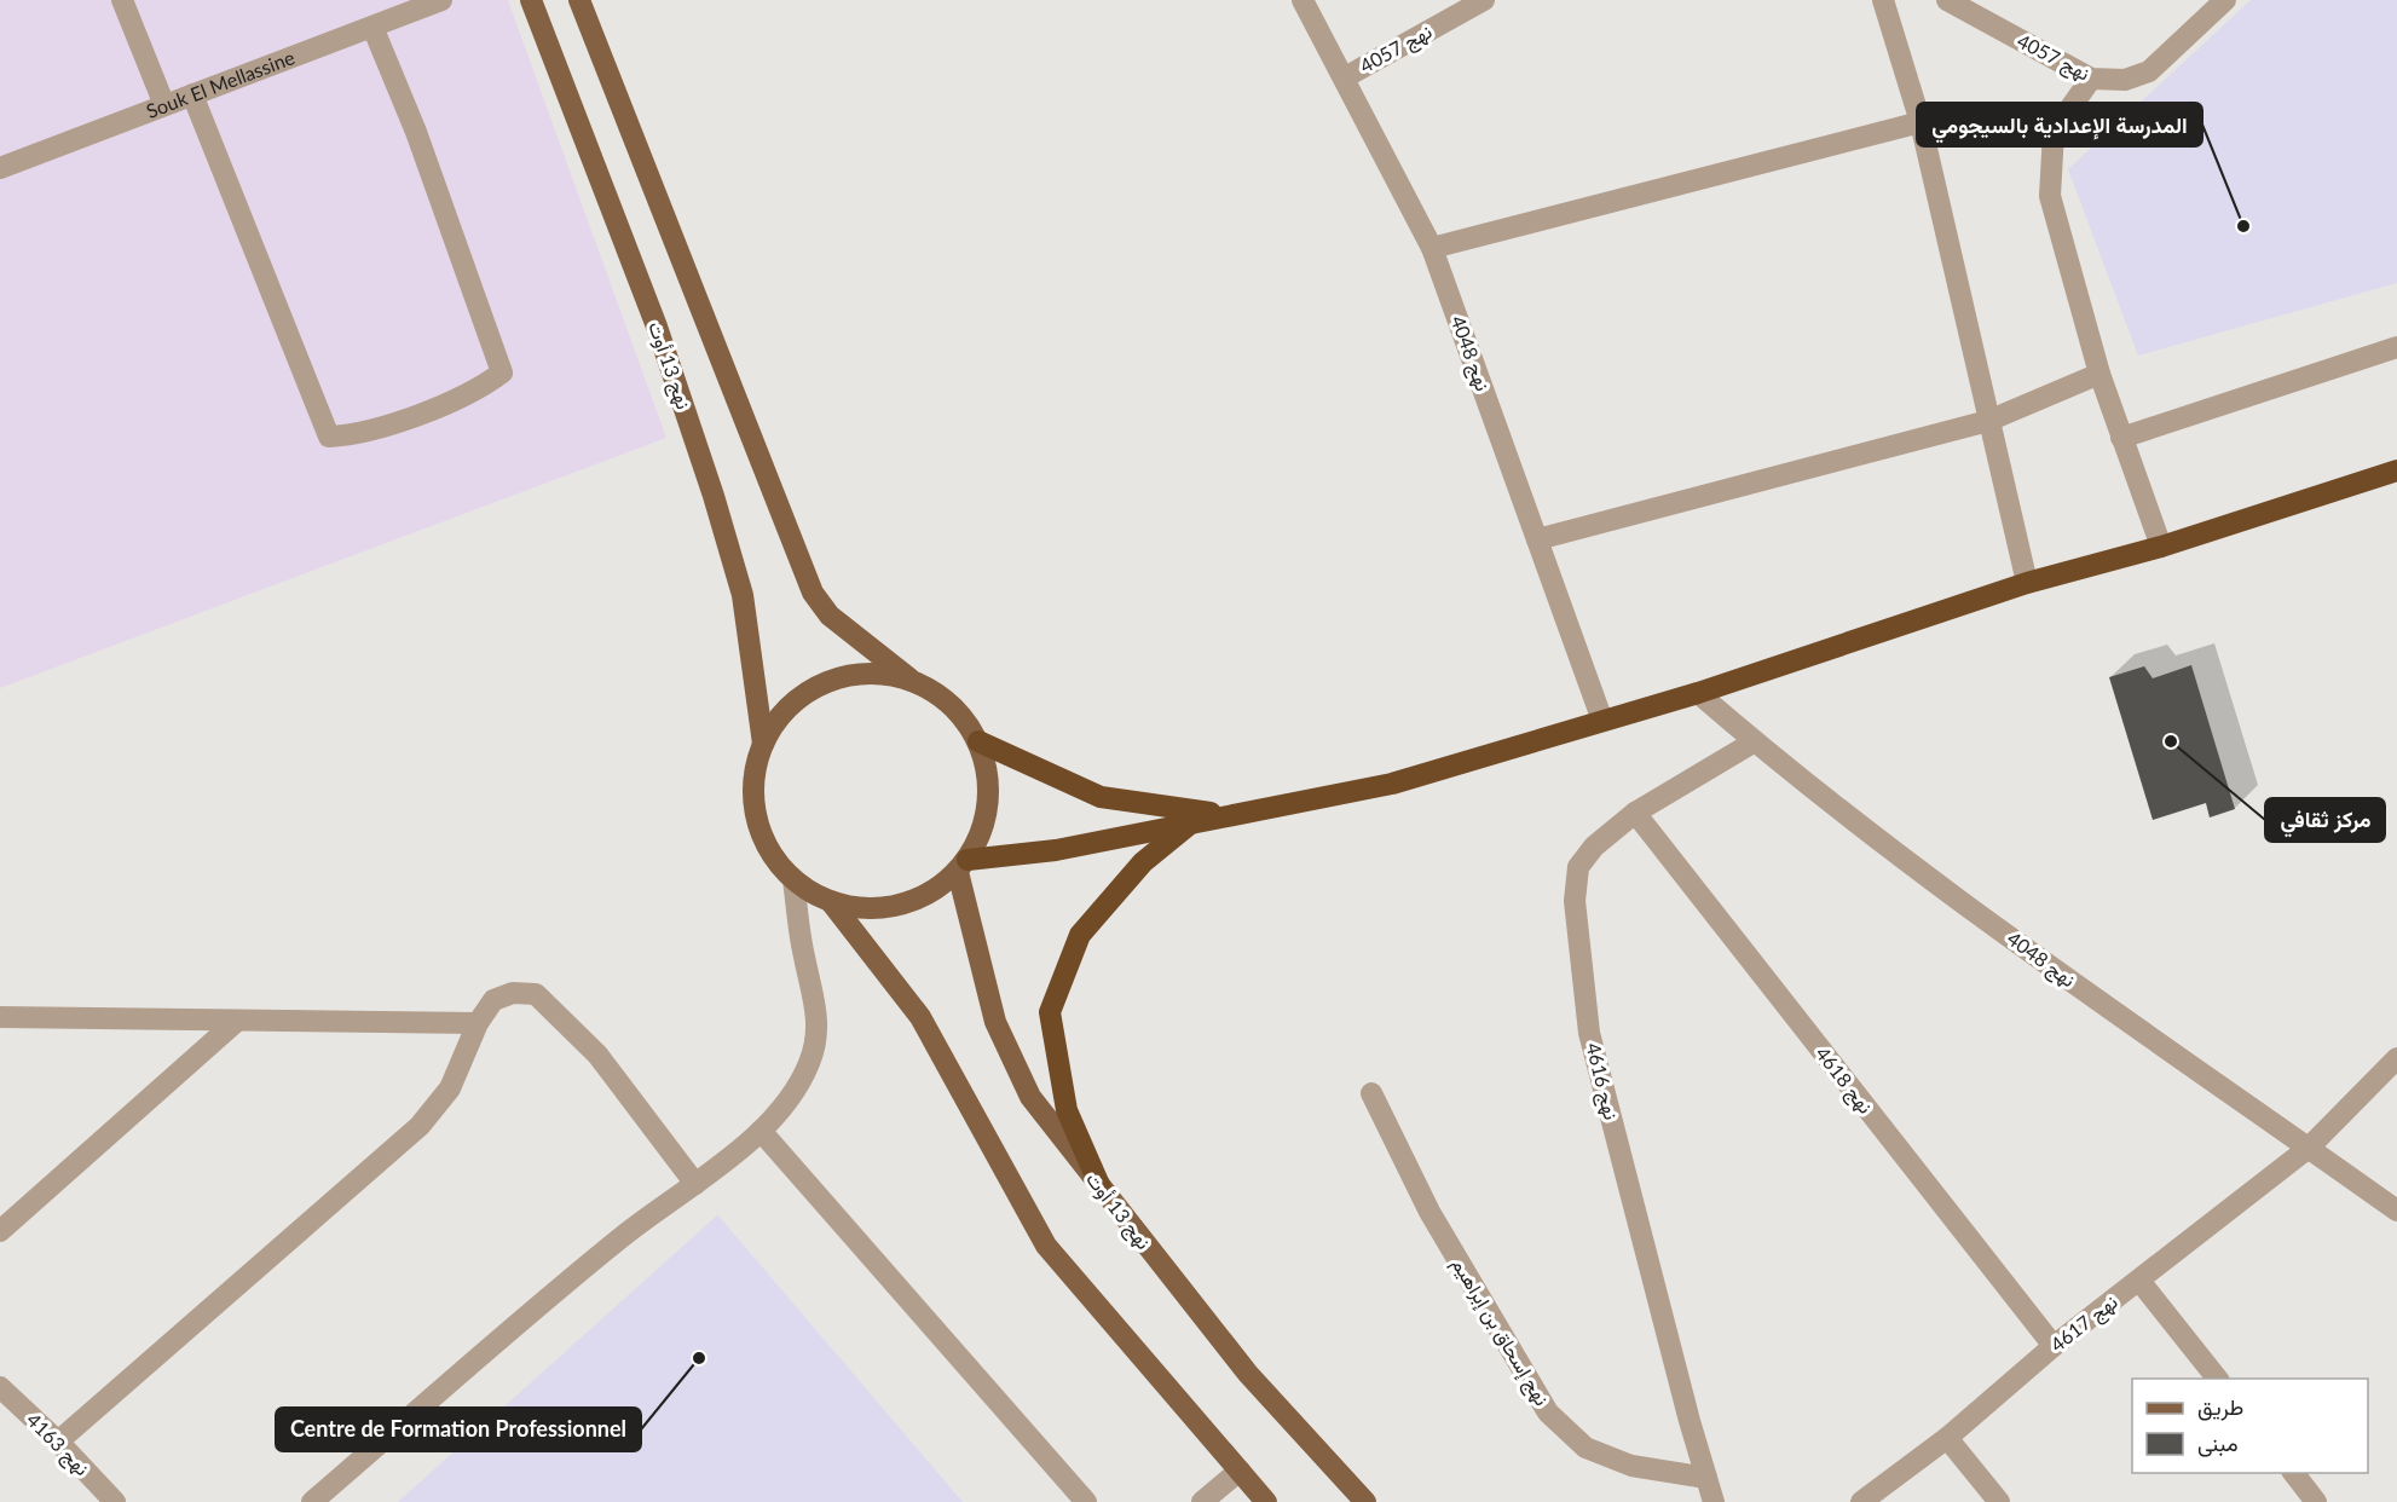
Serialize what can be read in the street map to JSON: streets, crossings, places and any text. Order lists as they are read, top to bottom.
{
  "streets": {
    "main road": ["نهج 13 أوت"],
    "street": [
      "نهج 4057",
      "Souk El Mellassine",
      "نهج 4048",
      "نهج 4618",
      "نهج 4616",
      "نهج 4617",
      "نهج إسحاق بن إبراهيم",
      "نهج 4163"
    ]
  },
  "crossings": [
    ["نهج 4057", "نهج 4048"],
    ["نهج 4048", "نهج 4616"],
    ["نهج 4048", "نهج 4617"],
    ["نهج 4618", "نهج 4616"],
    ["نهج 4618", "نهج 4617"],
    ["نهج 4616", "نهج إسحاق بن إبراهيم"]
  ],
  "places": ["المدرسة الإعدادية بالسيجومي", "مركز ثقافي", "Centre de Formation Professionnel"],
  "legend": ["طريق", "مبنى"]
}
